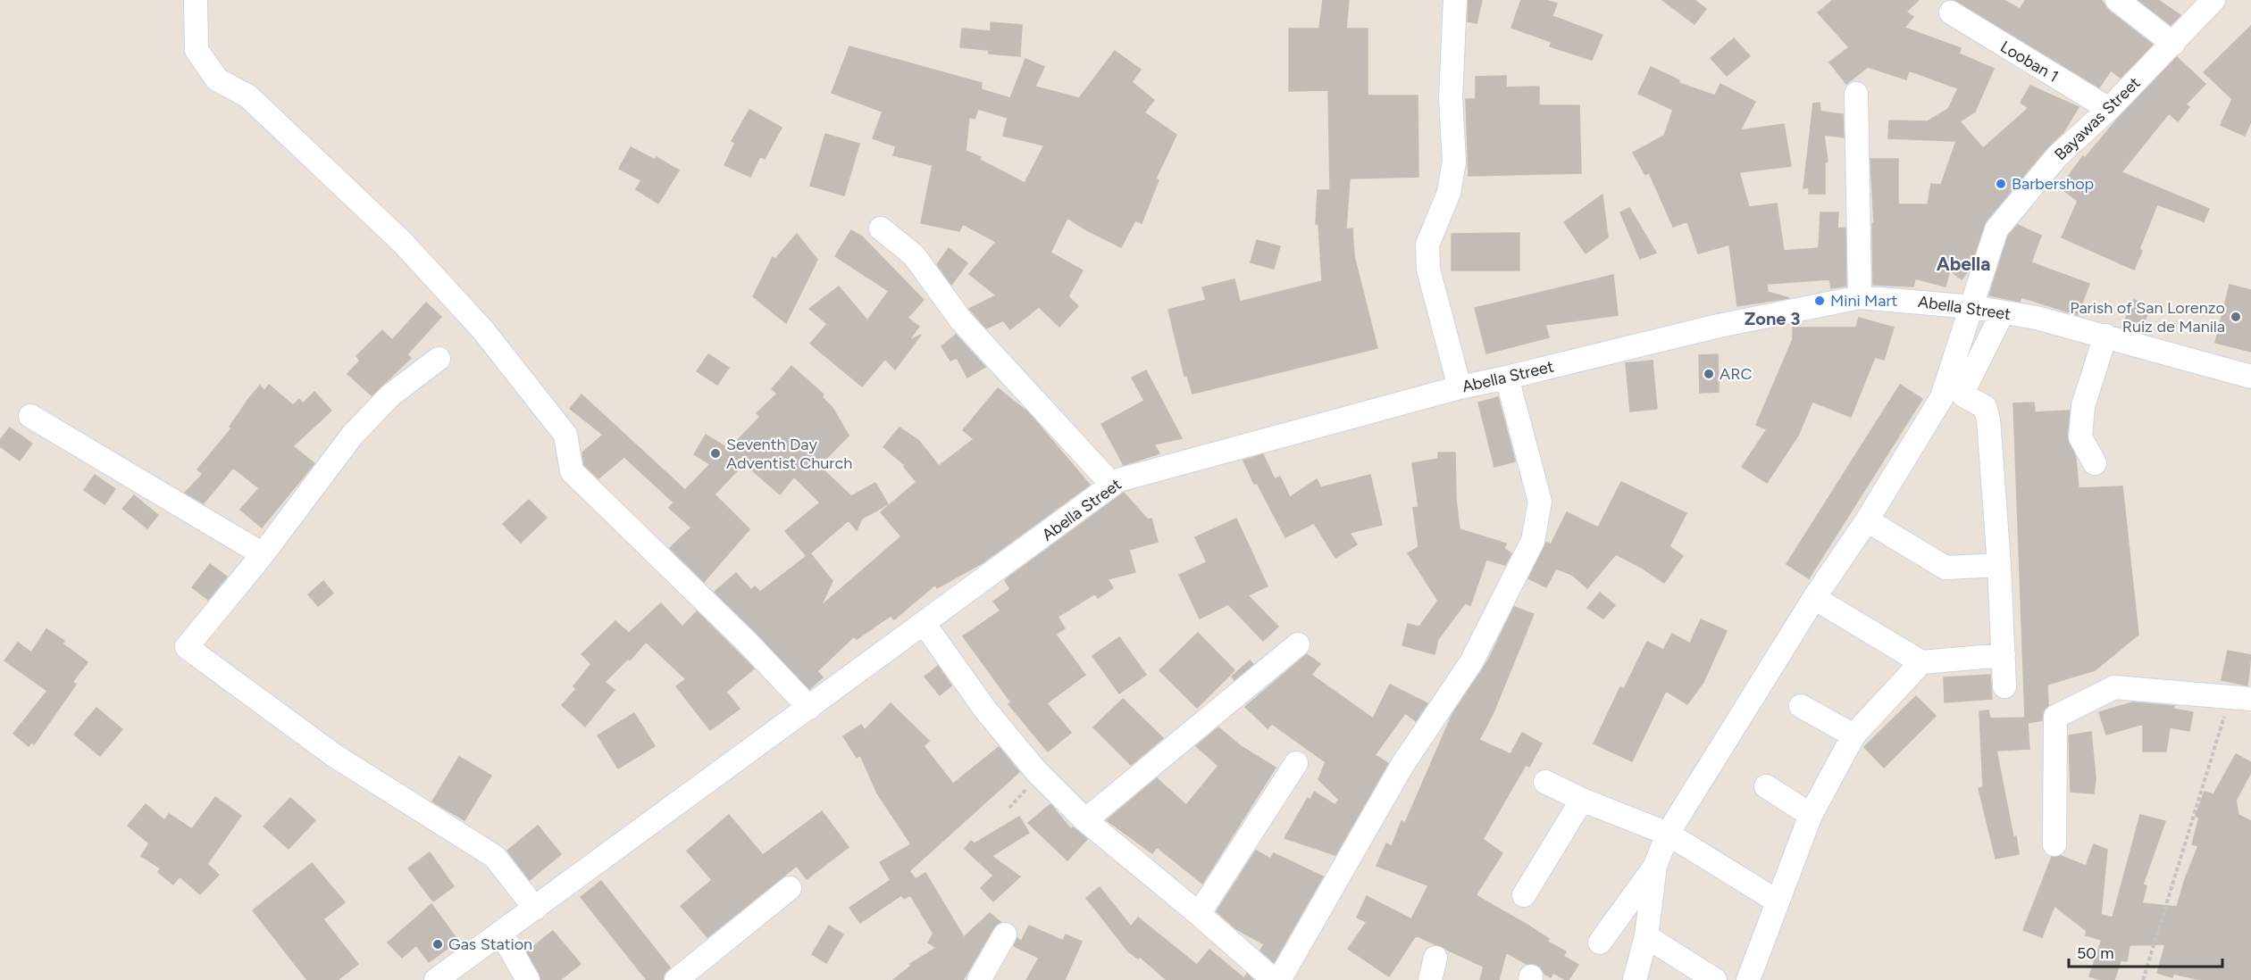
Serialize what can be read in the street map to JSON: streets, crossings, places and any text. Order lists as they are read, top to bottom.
{
  "streets": {
    "street": ["Looban 1", "Bayawas Street", "Abella Street"]
  },
  "crossings": [
    ["Looban 1", "Bayawas Street"],
    ["Bayawas Street", "Abella Street"]
  ],
  "districts": ["Abella", "Zone 3"],
  "places": [
    "Barbershop",
    "Mini Mart",
    "Parish of San Lorenzo Ruiz de Manila",
    "ARC",
    "Seventh Day Adventist Church",
    "Gas Station"
  ],
  "scale_bar": "50 m"
}
